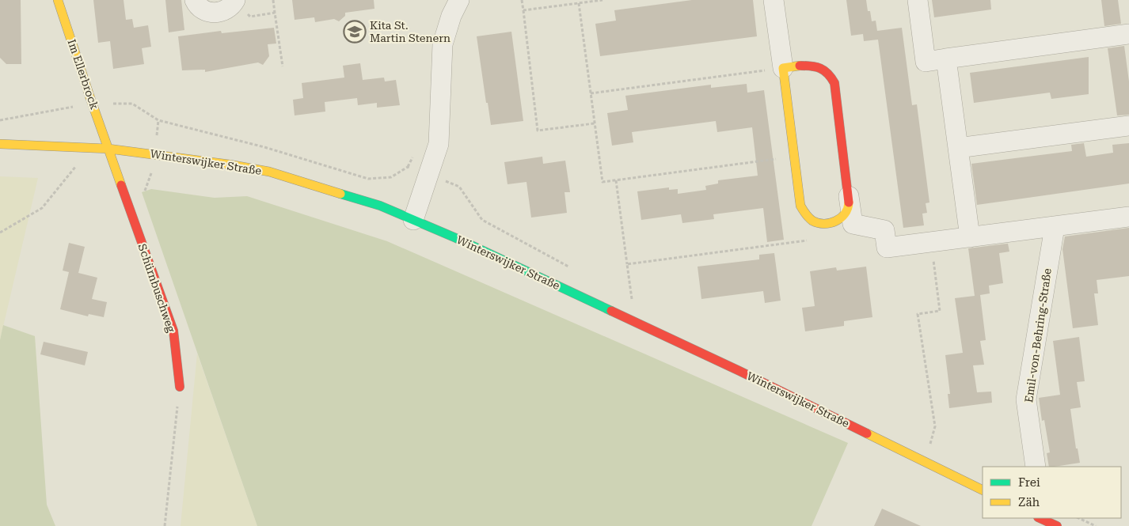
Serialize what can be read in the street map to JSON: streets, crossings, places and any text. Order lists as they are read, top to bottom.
{
  "streets": {
    "main road": ["Im Ellerbrock", "Winterswijker Straße", "Schürnbuschweg"],
    "street": ["Emil-von-Behring-Straße"]
  },
  "crossings": [
    ["Im Ellerbrock", "Winterswijker Straße"],
    ["Im Ellerbrock", "Schürnbuschweg"],
    ["Winterswijker Straße", "Schürnbuschweg"]
  ],
  "places": {
    "school or university": ["Kita St. Martin Stenern"]
  },
  "legend": ["Frei", "Zäh"]
}
